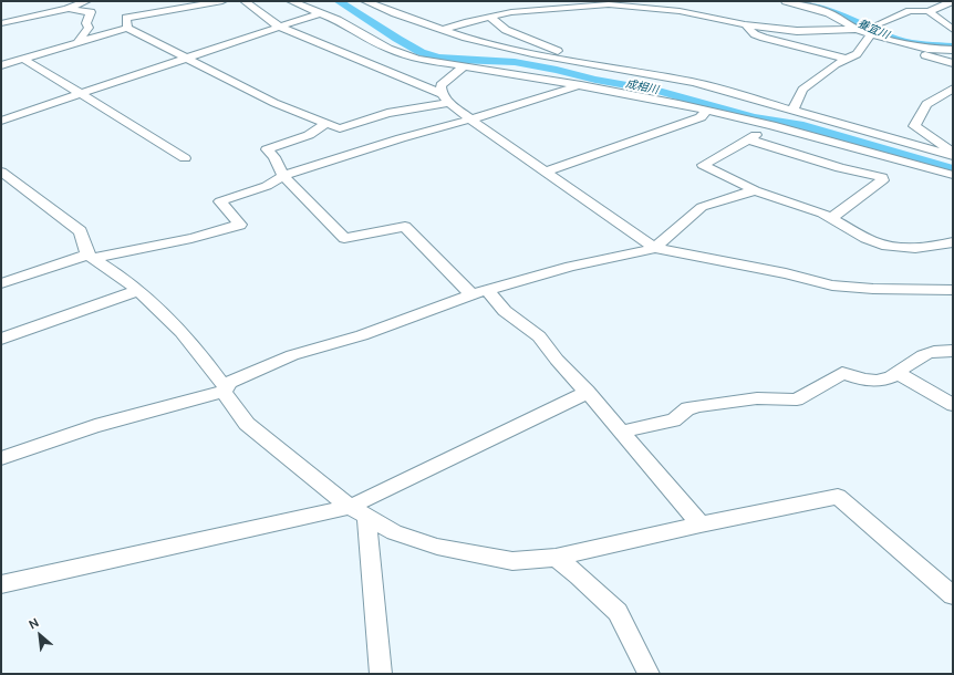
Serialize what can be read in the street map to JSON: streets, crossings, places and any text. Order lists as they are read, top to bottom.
{
  "water": ["養宜川", "成相川"],
  "north": "top left"
}
